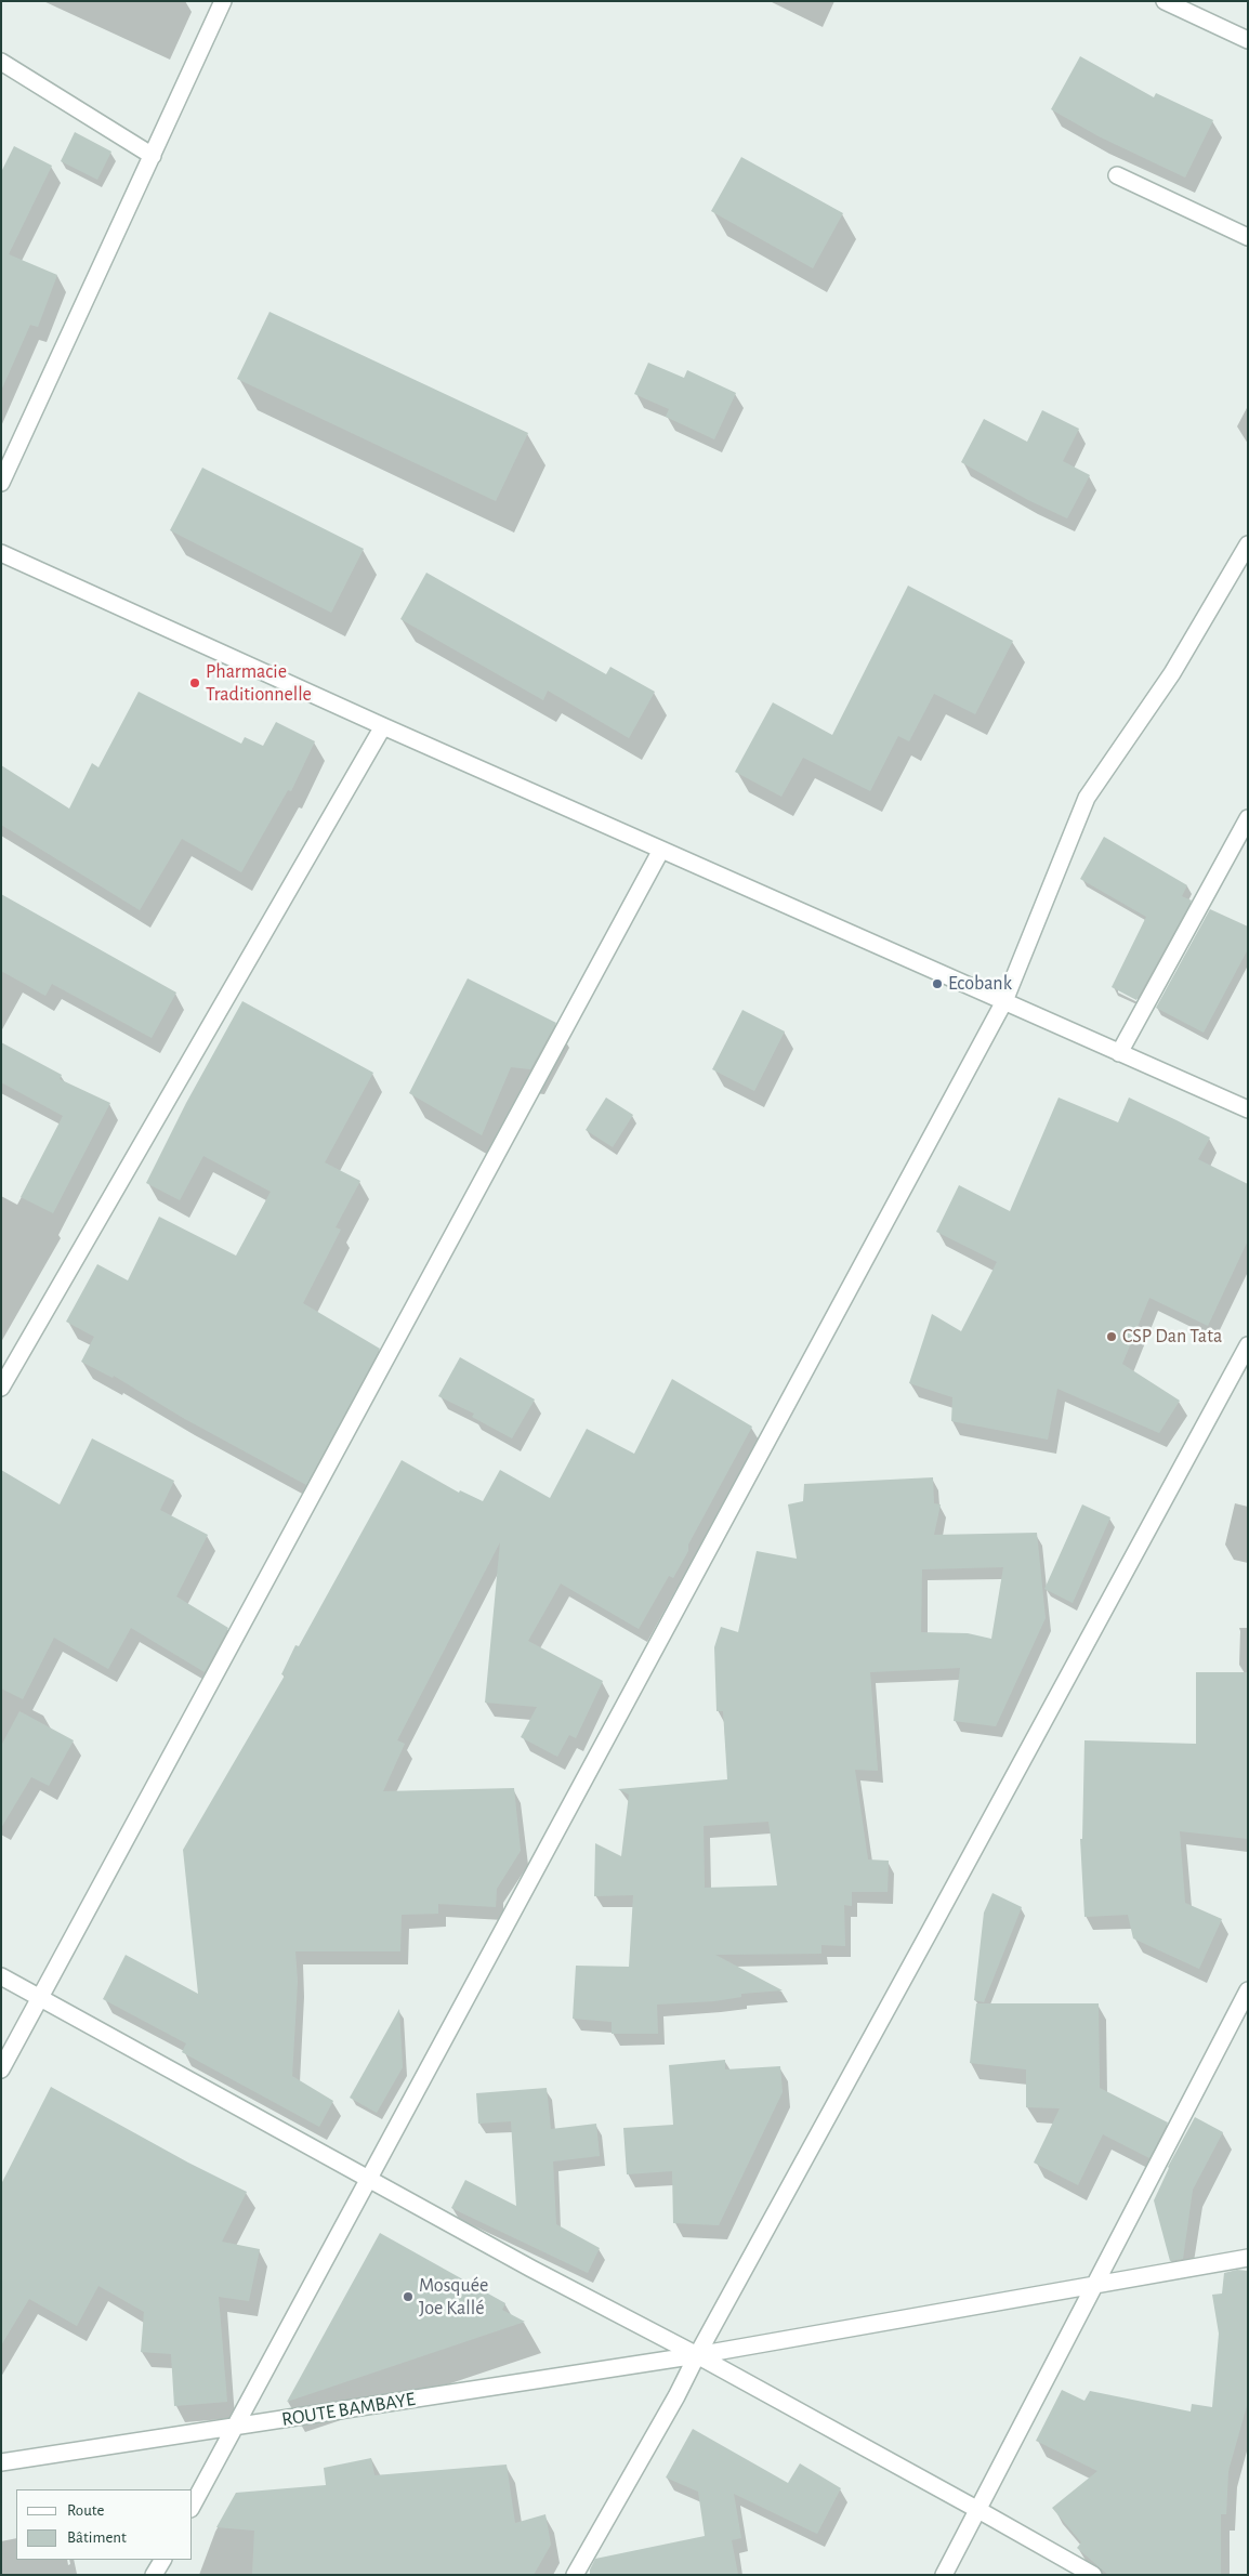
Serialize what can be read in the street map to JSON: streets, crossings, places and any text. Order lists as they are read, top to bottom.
{
  "streets": {
    "street": ["ROUTE BAMBAYE"]
  },
  "places": [
    "Pharmacie Traditionnelle",
    "Ecobank",
    "CSP Dan Tata",
    "Mosquée Joe Kallé"
  ],
  "legend": ["Route", "Bâtiment"]
}
